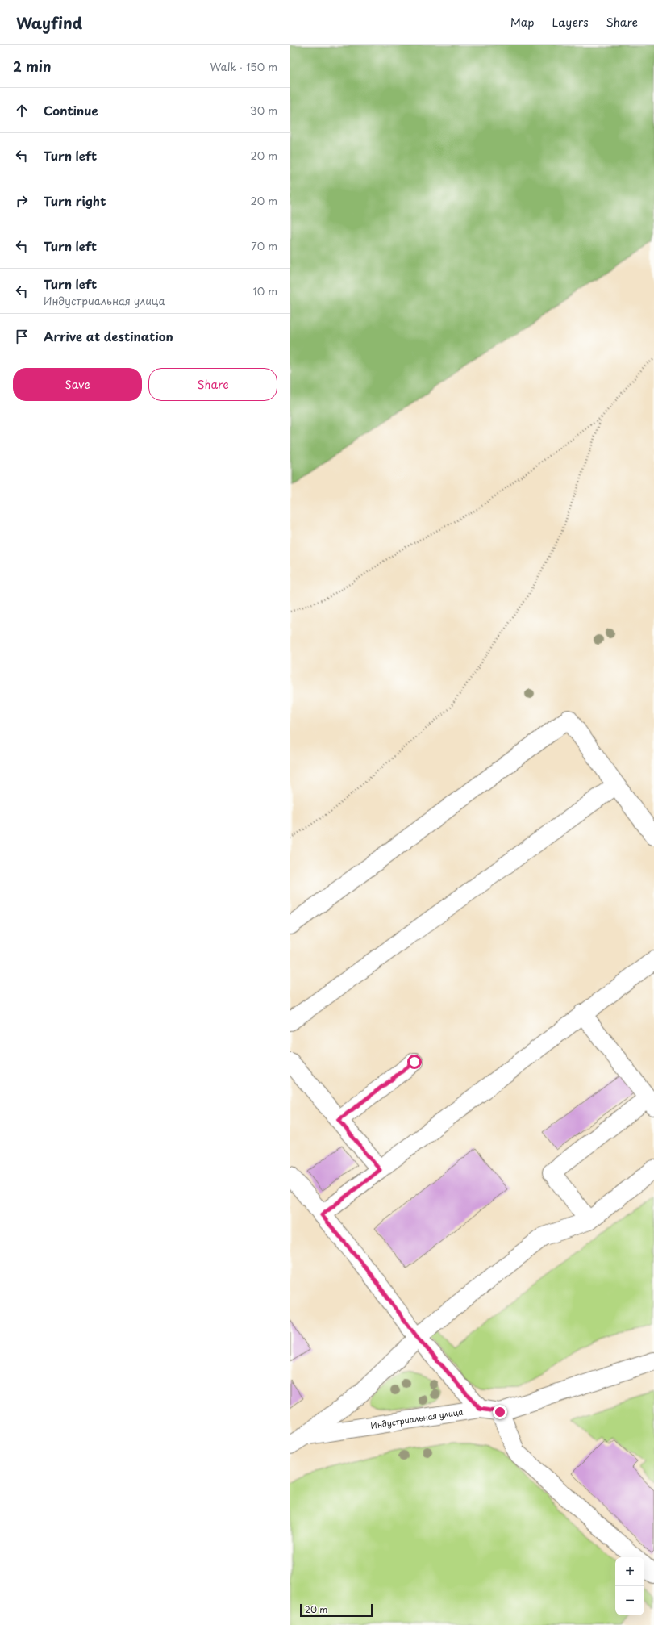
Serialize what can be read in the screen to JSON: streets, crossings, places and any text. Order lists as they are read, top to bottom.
{
  "streets": {
    "street": ["Индустриальная улица"]
  },
  "scale_bar": "20 m",
  "page": {
    "header": "Wayfind",
    "nav": ["Map", "Layers", "Share"],
    "heading": ["2 min", "Walk · 150 m"],
    "list": [
      ["Continue", "30 m"],
      ["Turn left", "20 m"],
      ["Turn right", "20 m"],
      ["Turn left", "70 m"],
      ["Turn left", "Индустриальная улица", "10 m"],
      "Arrive at destination"
    ],
    "buttons": ["Save", "Share"],
    "map_buttons": ["+", "−"],
    "scale": "20 m"
  }
}
